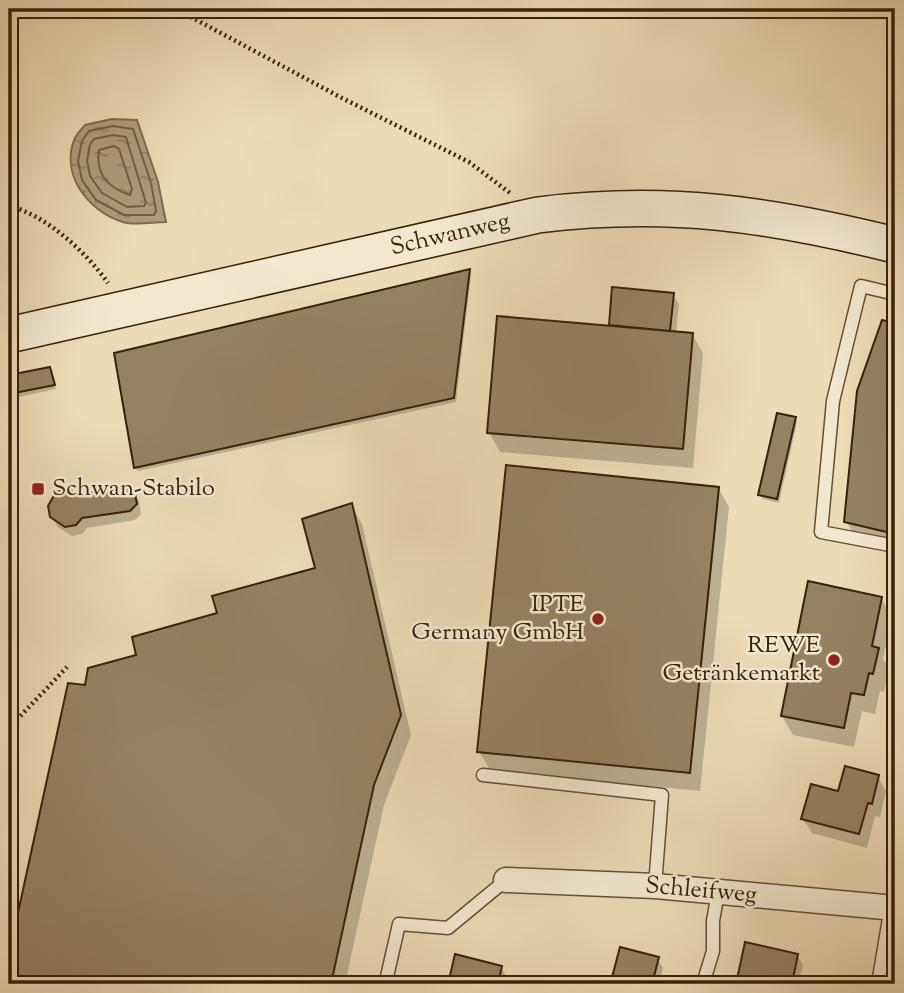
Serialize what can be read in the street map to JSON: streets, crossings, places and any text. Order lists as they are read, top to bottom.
{
  "streets": {
    "main road": ["Schwanweg"],
    "street": ["Schleifweg"]
  },
  "places": {
    "transit": ["Schwan-Stabilo"],
    "other": ["IPTE Germany GmbH", "REWE Getränkemarkt"]
  }
}
